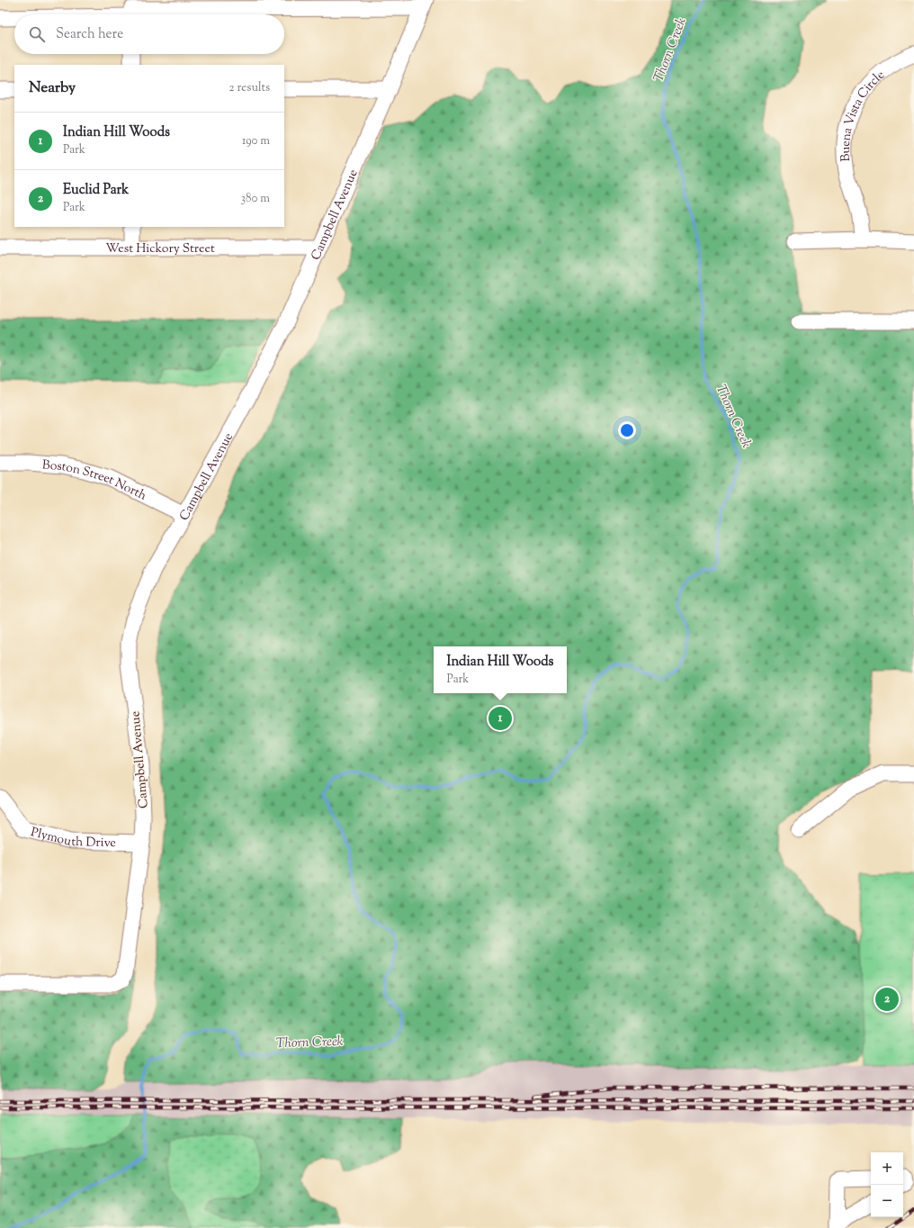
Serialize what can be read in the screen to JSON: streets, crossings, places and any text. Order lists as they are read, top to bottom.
{
  "streets": {
    "street": [
      "Buena Vista Circle",
      "Campbell Avenue",
      "West Hickory Street",
      "Boston Street North",
      "Plymouth Drive"
    ]
  },
  "crossings": [
    ["Campbell Avenue", "West Hickory Street"],
    ["Campbell Avenue", "Boston Street North"],
    ["Campbell Avenue", "Plymouth Drive"]
  ],
  "water": ["Thorn Creek"],
  "page": {
    "search": "Search here",
    "heading": ["Nearby", "2 results"],
    "list": [
      {
        "mark": "1",
        "name": "Indian Hill Woods",
        "note": "Park",
        "value": "190 m"
      },
      {
        "mark": "2",
        "name": "Euclid Park",
        "note": "Park",
        "value": "380 m"
      }
    ],
    "popup": ["Indian Hill Woods", "Park"],
    "pins": ["1", "2"],
    "map_buttons": ["+", "−"]
  }
}
